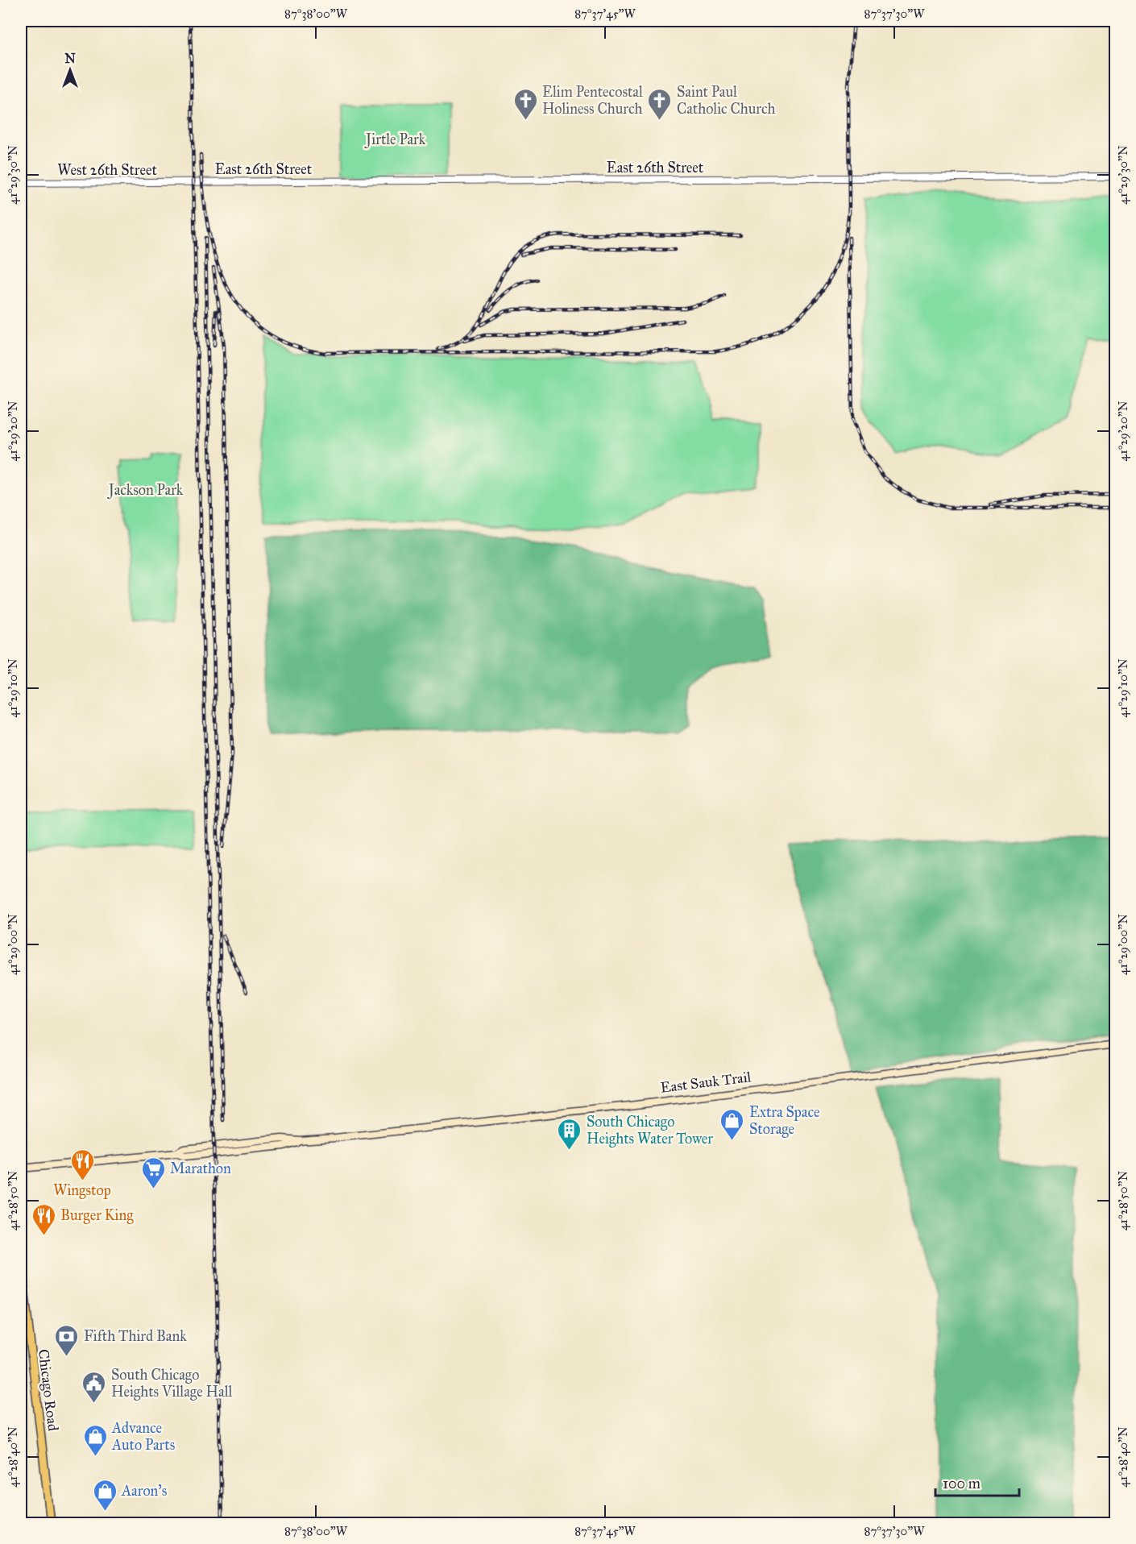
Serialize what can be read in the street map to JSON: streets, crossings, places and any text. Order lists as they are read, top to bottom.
{
  "streets": {
    "main road": ["East Sauk Trail", "Chicago Road"],
    "street": ["East 26th Street", "West 26th Street"]
  },
  "crossings": [
    ["East 26th Street", "West 26th Street"]
  ],
  "parks": ["Jirtle Park", "Jackson Park"],
  "places": {
    "church": ["Elim Pentecostal Holiness Church", "Saint Paul Catholic Church"],
    "shop": ["Extra Space Storage", "Advance Auto Parts", "Aaron's"],
    "building": ["South Chicago Heights Water Tower"],
    "restaurant": ["Wingstop", "Burger King"],
    "supermarket": ["Marathon"],
    "bank": ["Fifth Third Bank"],
    "public building": ["South Chicago Heights Village Hall"]
  },
  "scale_bar": "100 m",
  "north": "top",
  "coordinates": [
    "87°38'00\"W",
    "87°37'45\"W",
    "87°37'30\"W",
    "41°29'30\"N",
    "41°29'20\"N",
    "41°29'10\"N",
    "41°29'00\"N",
    "41°28'50\"N",
    "41°28'40\"N"
  ]
}
